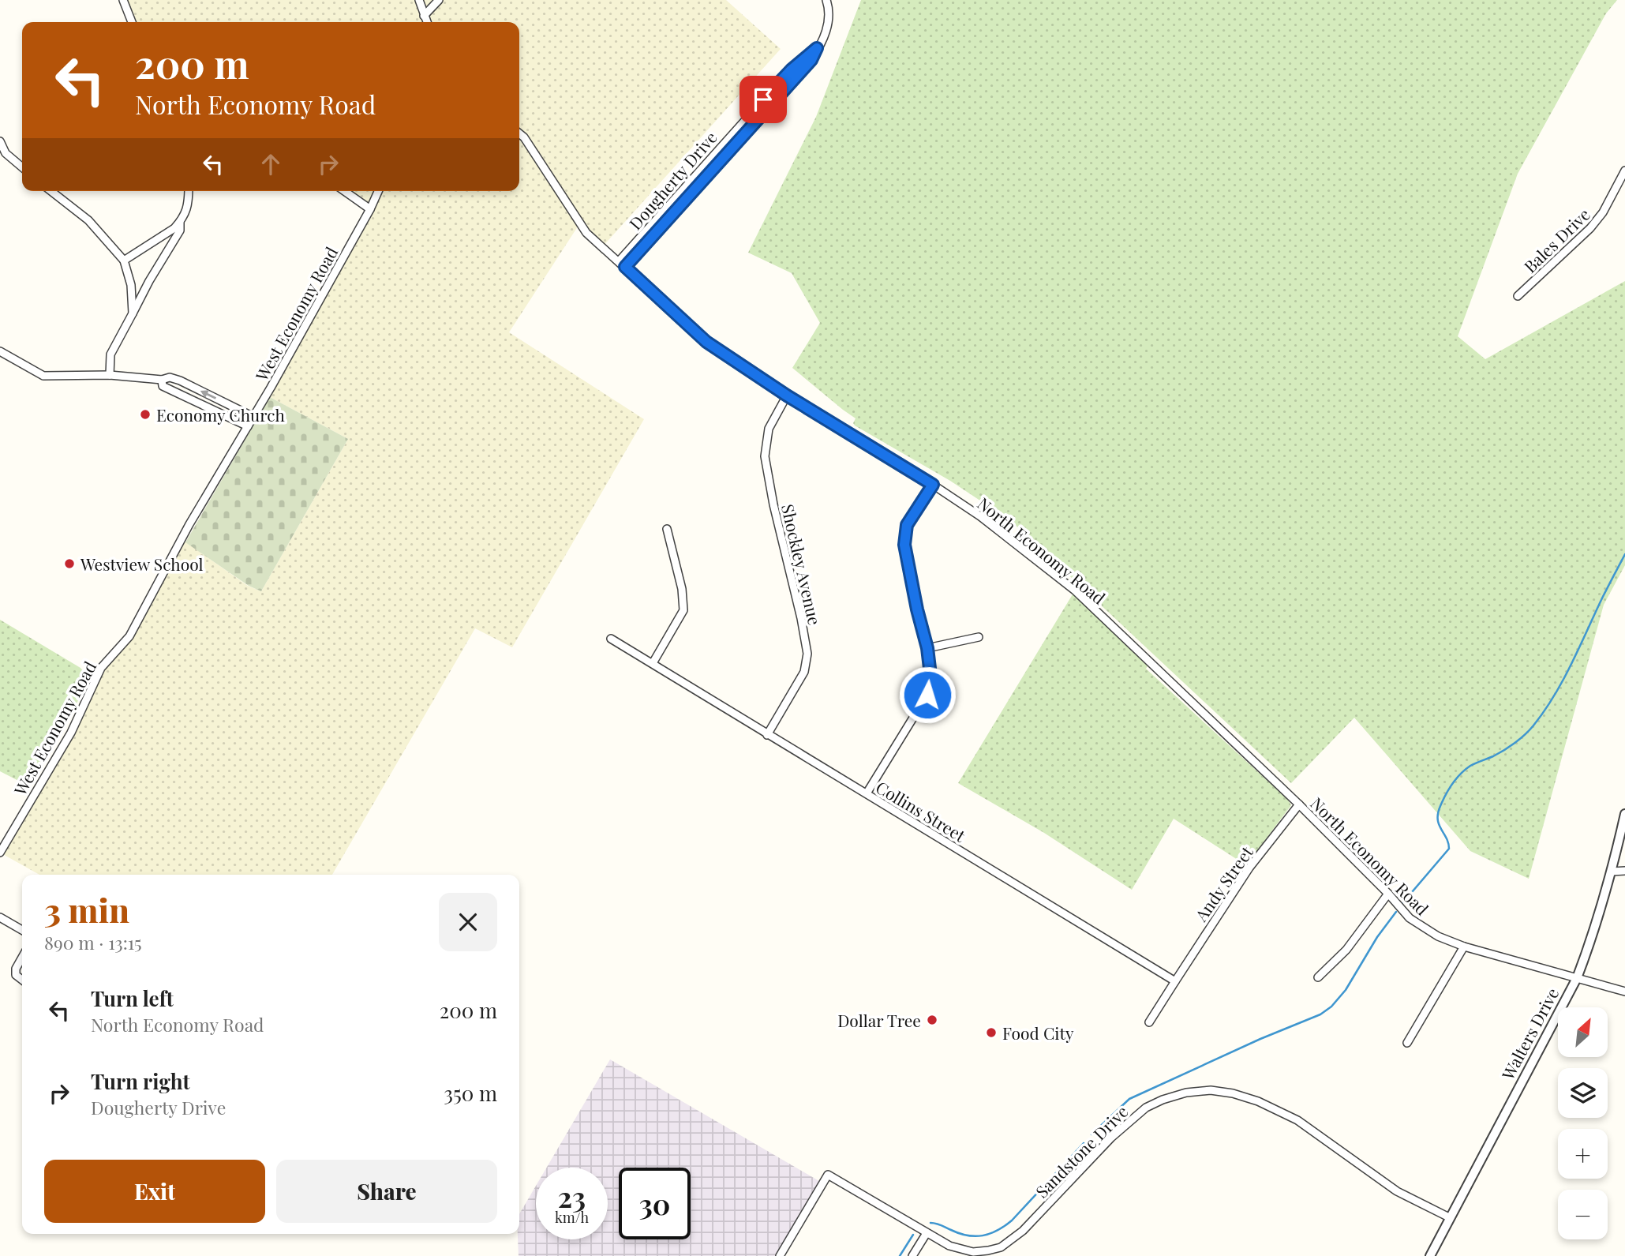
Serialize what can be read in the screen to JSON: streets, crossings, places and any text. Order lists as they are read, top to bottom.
{
  "streets": {
    "street": [
      "Dougherty Drive",
      "Bales Drive",
      "West Economy Road",
      "North Economy Road",
      "Shockley Avenue",
      "Collins Street",
      "Andy Street",
      "Walters Drive",
      "Sandstone Drive"
    ]
  },
  "crossings": [
    ["Dougherty Drive", "North Economy Road"],
    ["North Economy Road", "Shockley Avenue"],
    ["North Economy Road", "Andy Street"],
    ["North Economy Road", "Walters Drive"],
    ["Shockley Avenue", "Collins Street"],
    ["Collins Street", "Andy Street"],
    ["Walters Drive", "Sandstone Drive"]
  ],
  "places": [
    "Economy Church",
    "Westview School",
    "Dollar Tree",
    "Food City"
  ],
  "north": "top right",
  "page": {
    "turn": ["200 m", "North Economy Road"],
    "heading": ["3 min", "890 m · 13:15"],
    "list": [
      {
        "name": "Turn left",
        "note": "North Economy Road",
        "value": "200 m"
      },
      {
        "name": "Turn right",
        "note": "Dougherty Drive",
        "value": "350 m"
      }
    ],
    "map_buttons": ["+", "−"],
    "buttons": ["Exit", "Share"],
    "speed": "23 km/h",
    "limit": "30"
  }
}
